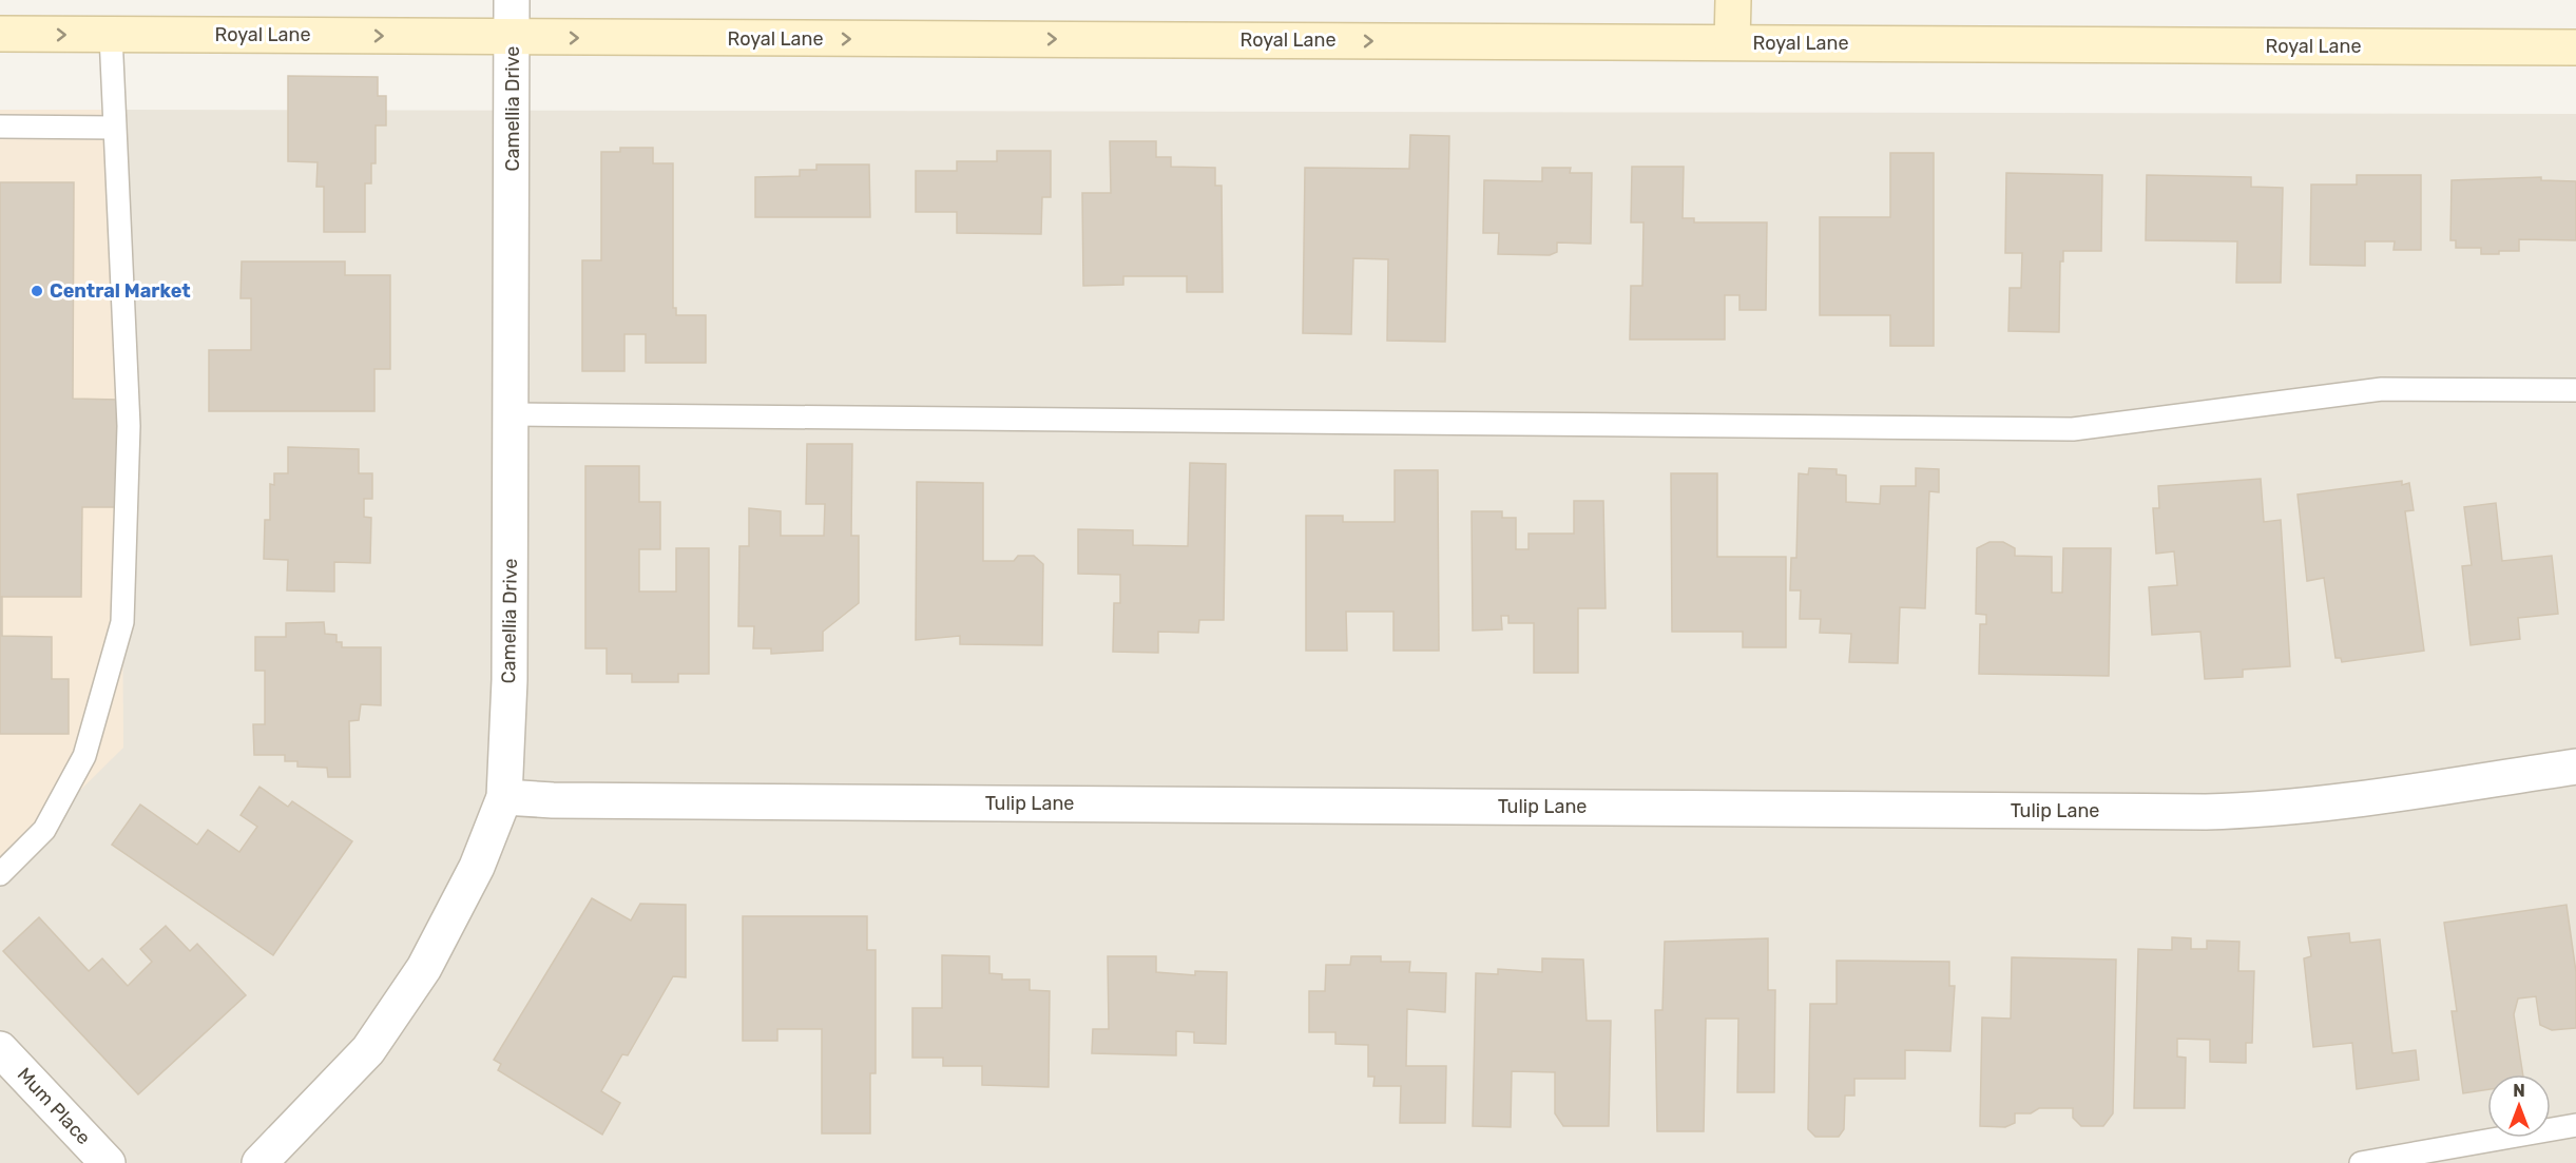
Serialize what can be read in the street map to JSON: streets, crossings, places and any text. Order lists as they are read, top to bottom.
{
  "streets": {
    "main road": ["Royal Lane"],
    "street": ["Camellia Drive", "Tulip Lane", "Mum Place"]
  },
  "crossings": [
    ["Royal Lane", "Camellia Drive"],
    ["Camellia Drive", "Tulip Lane"]
  ],
  "one_way": ["Royal Lane"],
  "places": ["Central Market"],
  "north": "top"
}
